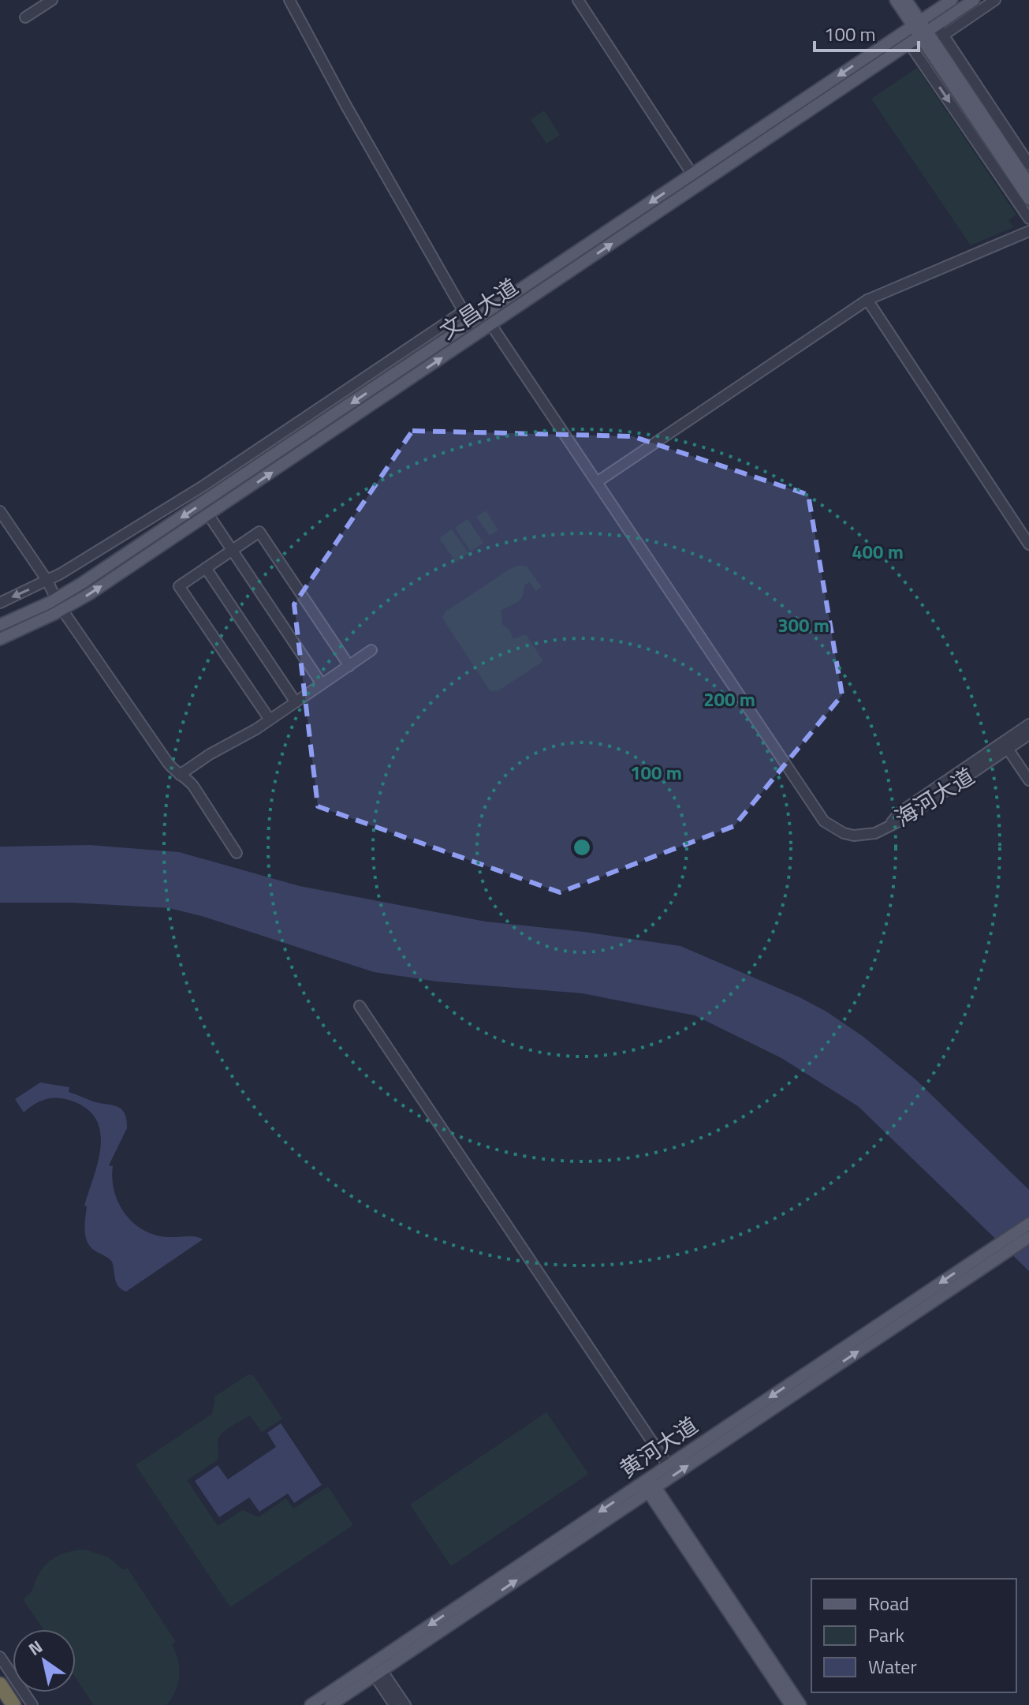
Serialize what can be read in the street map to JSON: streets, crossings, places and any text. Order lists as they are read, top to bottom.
{
  "streets": {
    "main road": ["文昌大道", "黄河大道"],
    "street": ["海河大道"]
  },
  "legend": ["Road", "Park", "Water"],
  "scale_bar": "100 m",
  "north": "top left",
  "rings": [
    "400 m",
    "300 m",
    "200 m",
    "100 m"
  ]
}
